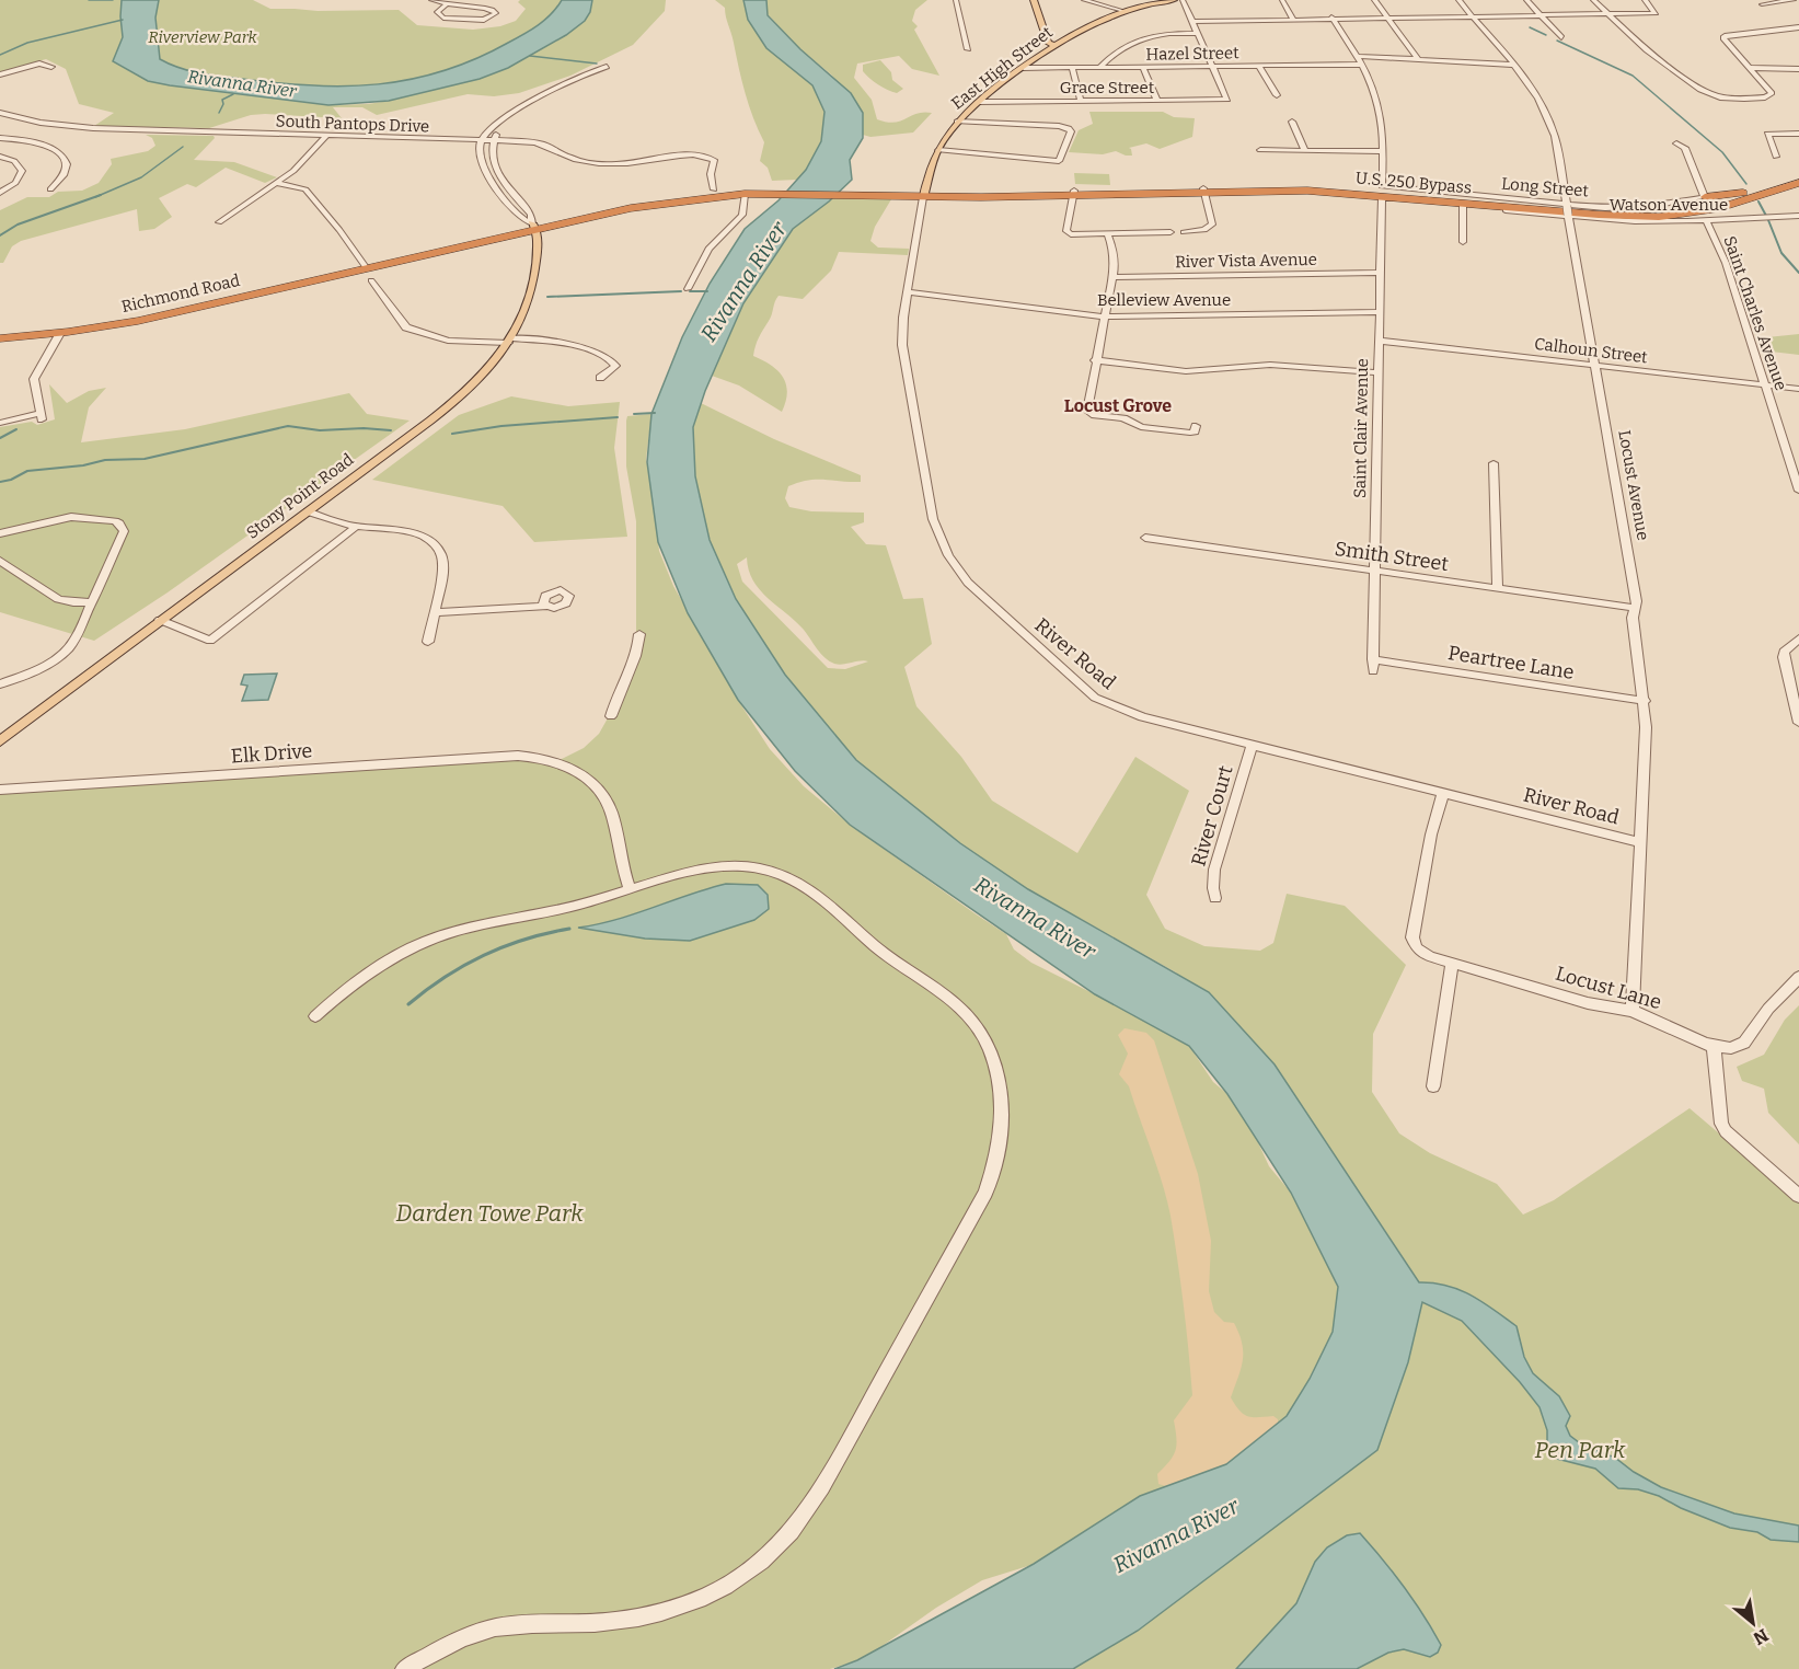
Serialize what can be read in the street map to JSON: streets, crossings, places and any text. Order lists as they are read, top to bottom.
{
  "streets": {
    "highway": ["U.S. 250 Bypass", "Richmond Road"],
    "main road": ["East High Street", "Stony Point Road"],
    "street": [
      "Hazel Street",
      "Grace Street",
      "South Pantops Drive",
      "Long Street",
      "Watson Avenue",
      "River Vista Avenue",
      "Belleview Avenue",
      "Saint Charles Avenue",
      "Calhoun Street",
      "Saint Clair Avenue",
      "Locust Avenue",
      "Smith Street",
      "River Road",
      "Peartree Lane",
      "Elk Drive",
      "River Court",
      "Locust Lane"
    ]
  },
  "crossings": [
    ["Hazel Street", "East High Street"],
    ["Hazel Street", "Grace Street"],
    ["East High Street", "Grace Street"],
    ["East High Street", "River Road"],
    ["South Pantops Drive", "Richmond Road"],
    ["Long Street", "Locust Avenue"],
    ["Watson Avenue", "Saint Charles Avenue"],
    ["Watson Avenue", "Saint Clair Avenue"],
    ["Watson Avenue", "Locust Avenue"],
    ["River Vista Avenue", "Saint Clair Avenue"],
    ["Richmond Road", "Stony Point Road"],
    ["Belleview Avenue", "Saint Clair Avenue"],
    ["Belleview Avenue", "River Road"],
    ["Saint Charles Avenue", "Calhoun Street"],
    ["Calhoun Street", "Saint Clair Avenue"],
    ["Calhoun Street", "Locust Avenue"],
    ["Saint Clair Avenue", "Smith Street"],
    ["Saint Clair Avenue", "Peartree Lane"],
    ["Locust Avenue", "Smith Street"],
    ["Locust Avenue", "River Road"],
    ["Locust Avenue", "Peartree Lane"],
    ["Locust Avenue", "Locust Lane"],
    ["River Road", "River Court"],
    ["River Road", "Locust Lane"]
  ],
  "districts": ["Locust Grove"],
  "water": ["Rivanna River"],
  "parks": ["Riverview Park", "Darden Towe Park", "Pen Park"],
  "north": "bottom right"
}
